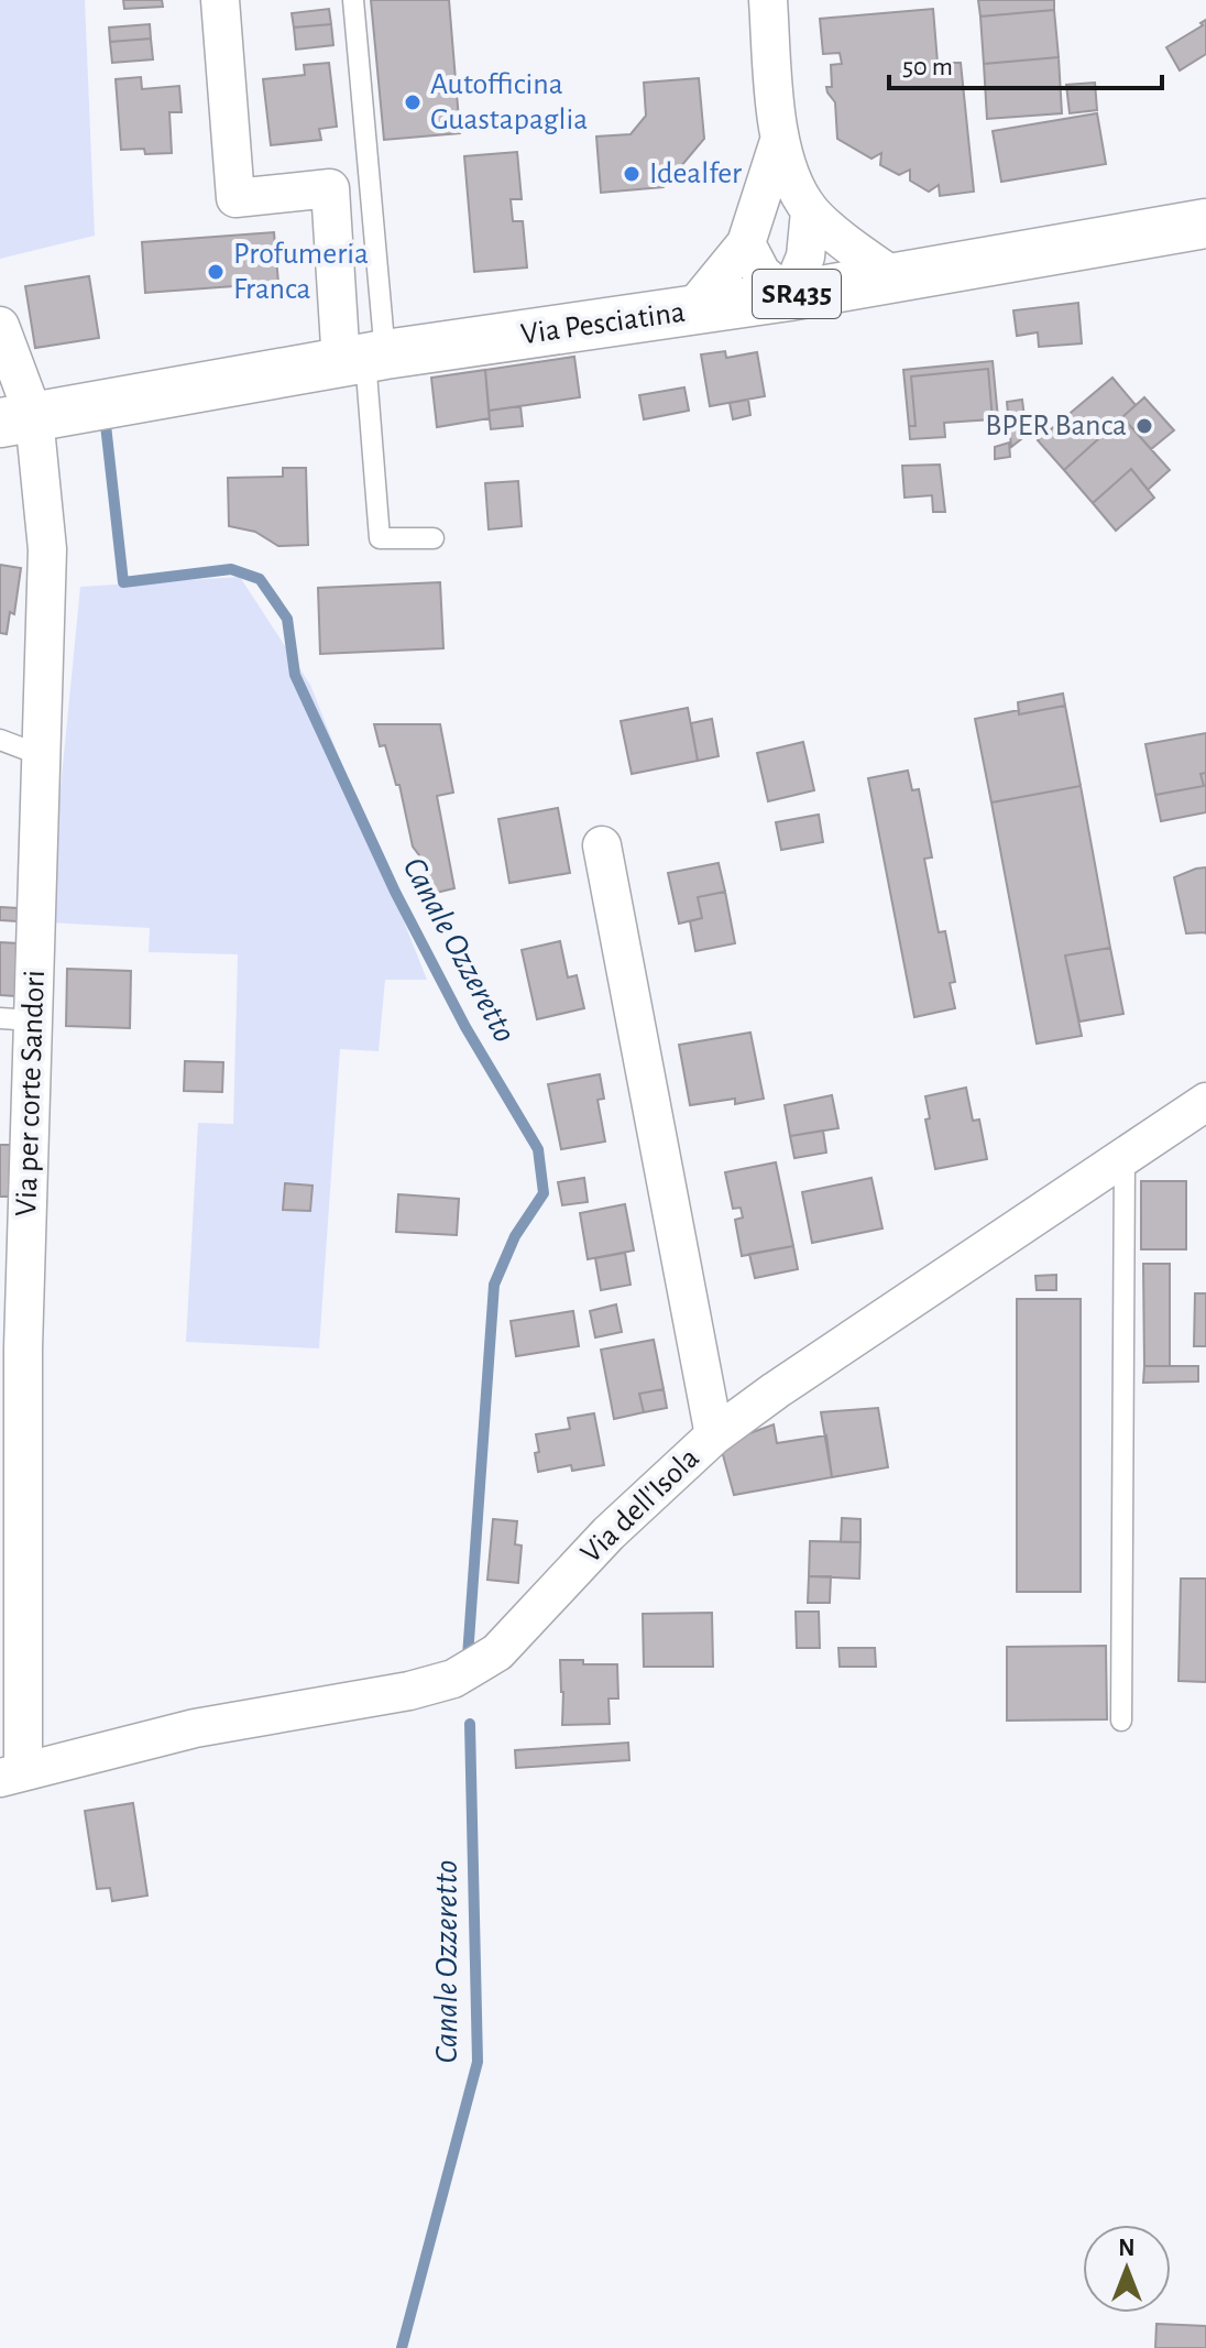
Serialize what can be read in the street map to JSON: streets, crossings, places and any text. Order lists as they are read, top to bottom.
{
  "streets": {
    "main road": ["SR435", "Via Pesciatina"],
    "street": ["Via per corte Sandori", "Via dell'Isola"]
  },
  "crossings": [
    ["Via Pesciatina", "Via per corte Sandori"],
    ["Via per corte Sandori", "Via dell'Isola"]
  ],
  "water": ["Canale Ozzeretto"],
  "places": [
    "Autofficina Guastapaglia",
    "Idealfer",
    "Profumeria Franca",
    "BPER Banca"
  ],
  "scale_bar": "50 m",
  "north": "top"
}
